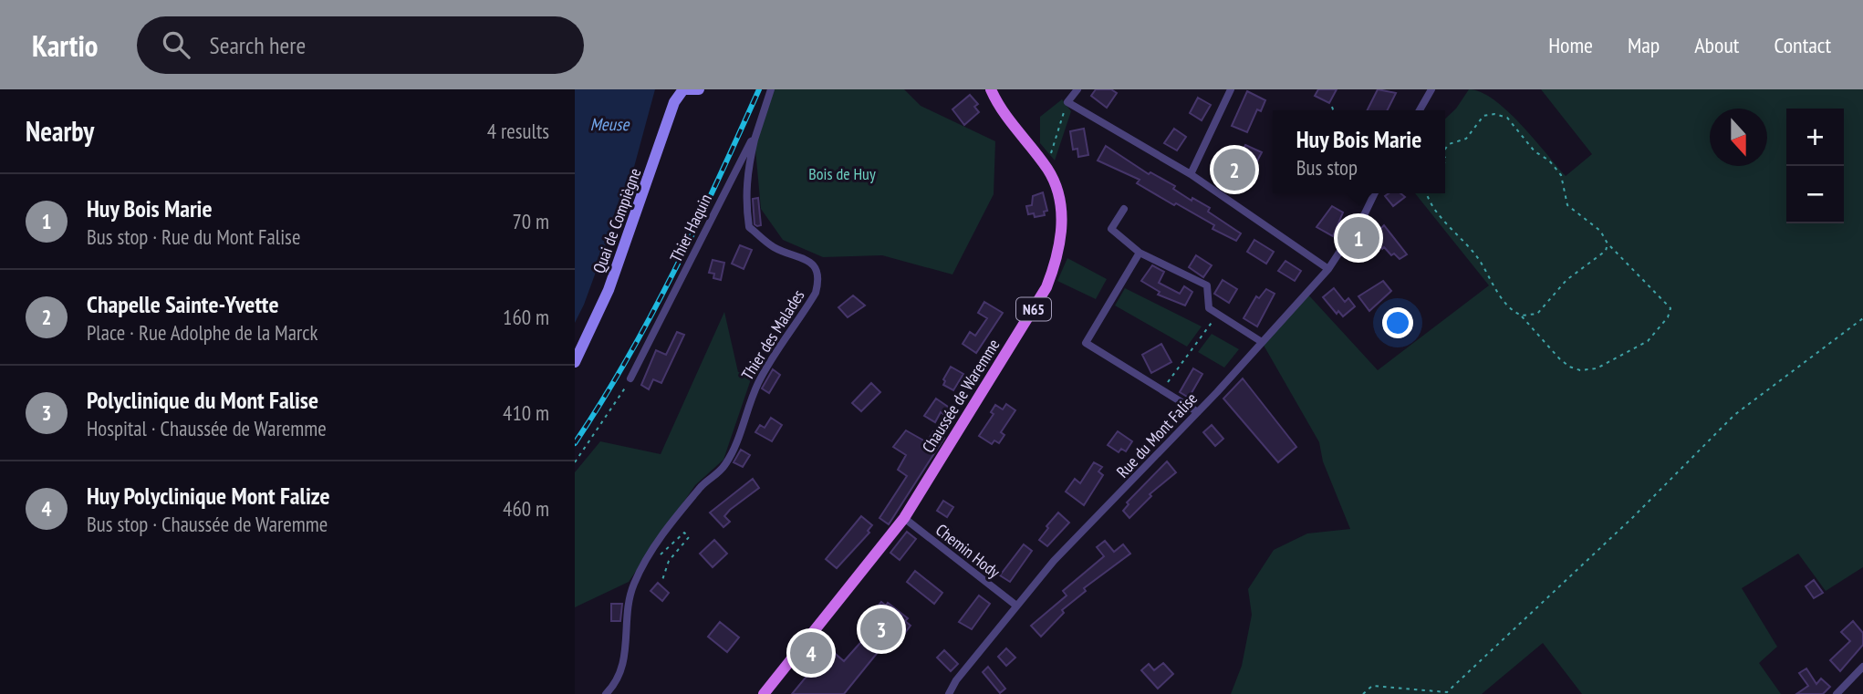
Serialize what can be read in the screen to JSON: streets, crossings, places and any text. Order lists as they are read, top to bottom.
{
  "streets": {
    "main road": ["Quai de Compiègne", "N65", "Chaussée de Waremme"],
    "street": [
      "Thier Haquin",
      "Thier des Malades",
      "Rue du Mont Falise",
      "Chemin Hody"
    ]
  },
  "crossings": [
    ["Thier Haquin", "Thier des Malades"],
    ["Chaussée de Waremme", "Chemin Hody"],
    ["Rue du Mont Falise", "Chemin Hody"]
  ],
  "water": ["Meuse"],
  "parks": ["Bois de Huy"],
  "north": "bottom",
  "page": {
    "header": "Kartio",
    "search": "Search here",
    "nav": [
      "Home",
      "Map",
      "About",
      "Contact"
    ],
    "heading": ["Nearby", "4 results"],
    "map_buttons": ["+", "−"],
    "popup": ["Huy Bois Marie", "Bus stop"],
    "pins": [
      "2",
      "1",
      "3",
      "4"
    ],
    "list": [
      {
        "mark": "1",
        "name": "Huy Bois Marie",
        "note": "Bus stop · Rue du Mont Falise",
        "value": "70 m"
      },
      {
        "mark": "2",
        "name": "Chapelle Sainte-Yvette",
        "note": "Place · Rue Adolphe de la Marck",
        "value": "160 m"
      },
      {
        "mark": "3",
        "name": "Polyclinique du Mont Falise",
        "note": "Hospital · Chaussée de Waremme",
        "value": "410 m"
      },
      {
        "mark": "4",
        "name": "Huy Polyclinique Mont Falize",
        "note": "Bus stop · Chaussée de Waremme",
        "value": "460 m"
      }
    ]
  }
}
